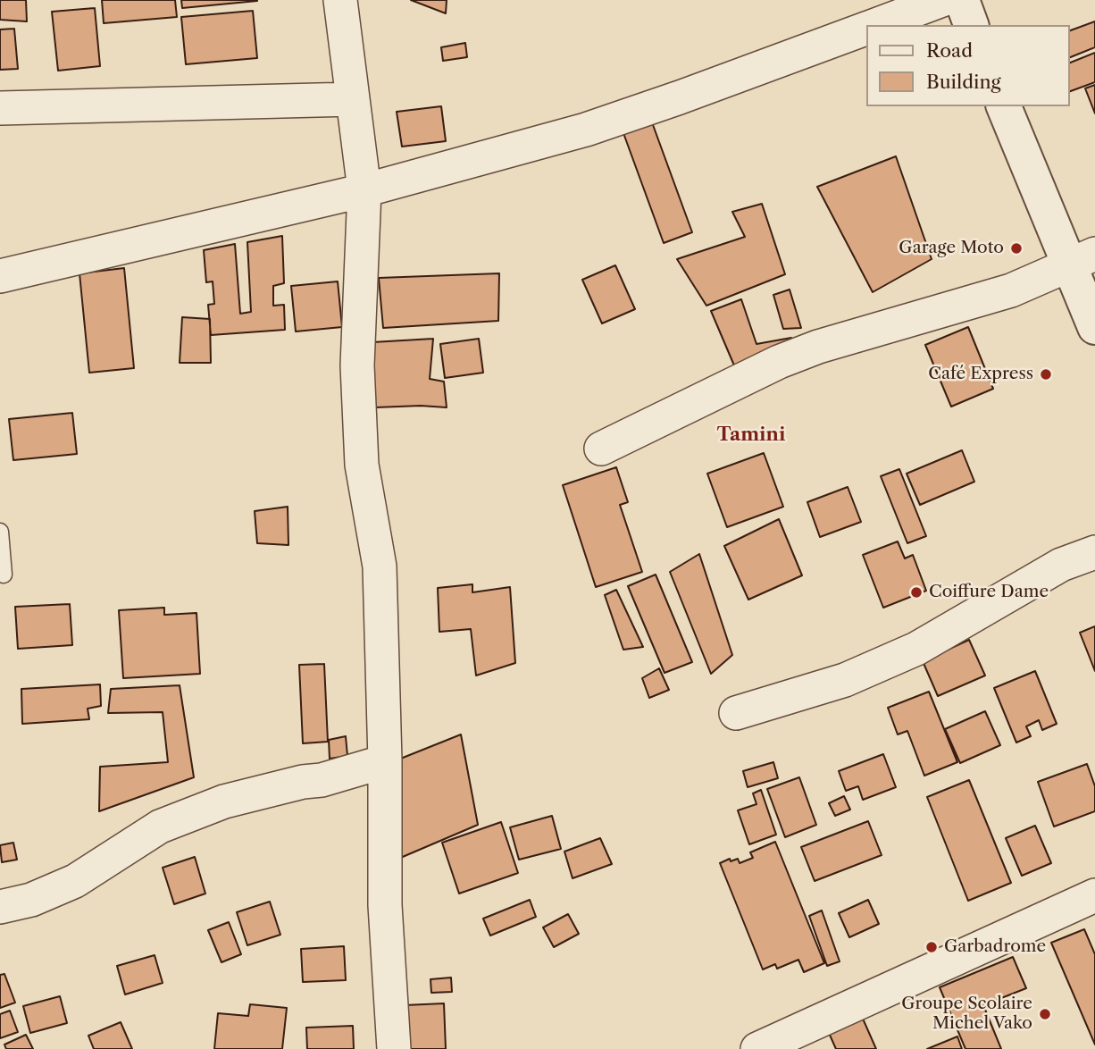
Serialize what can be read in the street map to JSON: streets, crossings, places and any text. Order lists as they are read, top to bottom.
{
  "districts": ["Tamini"],
  "places": [
    "Garage Moto",
    "Café Express",
    "Coiffure Dame",
    "Garbadrome",
    "Groupe Scolaire Michel Vako"
  ],
  "legend": ["Road", "Building"]
}
